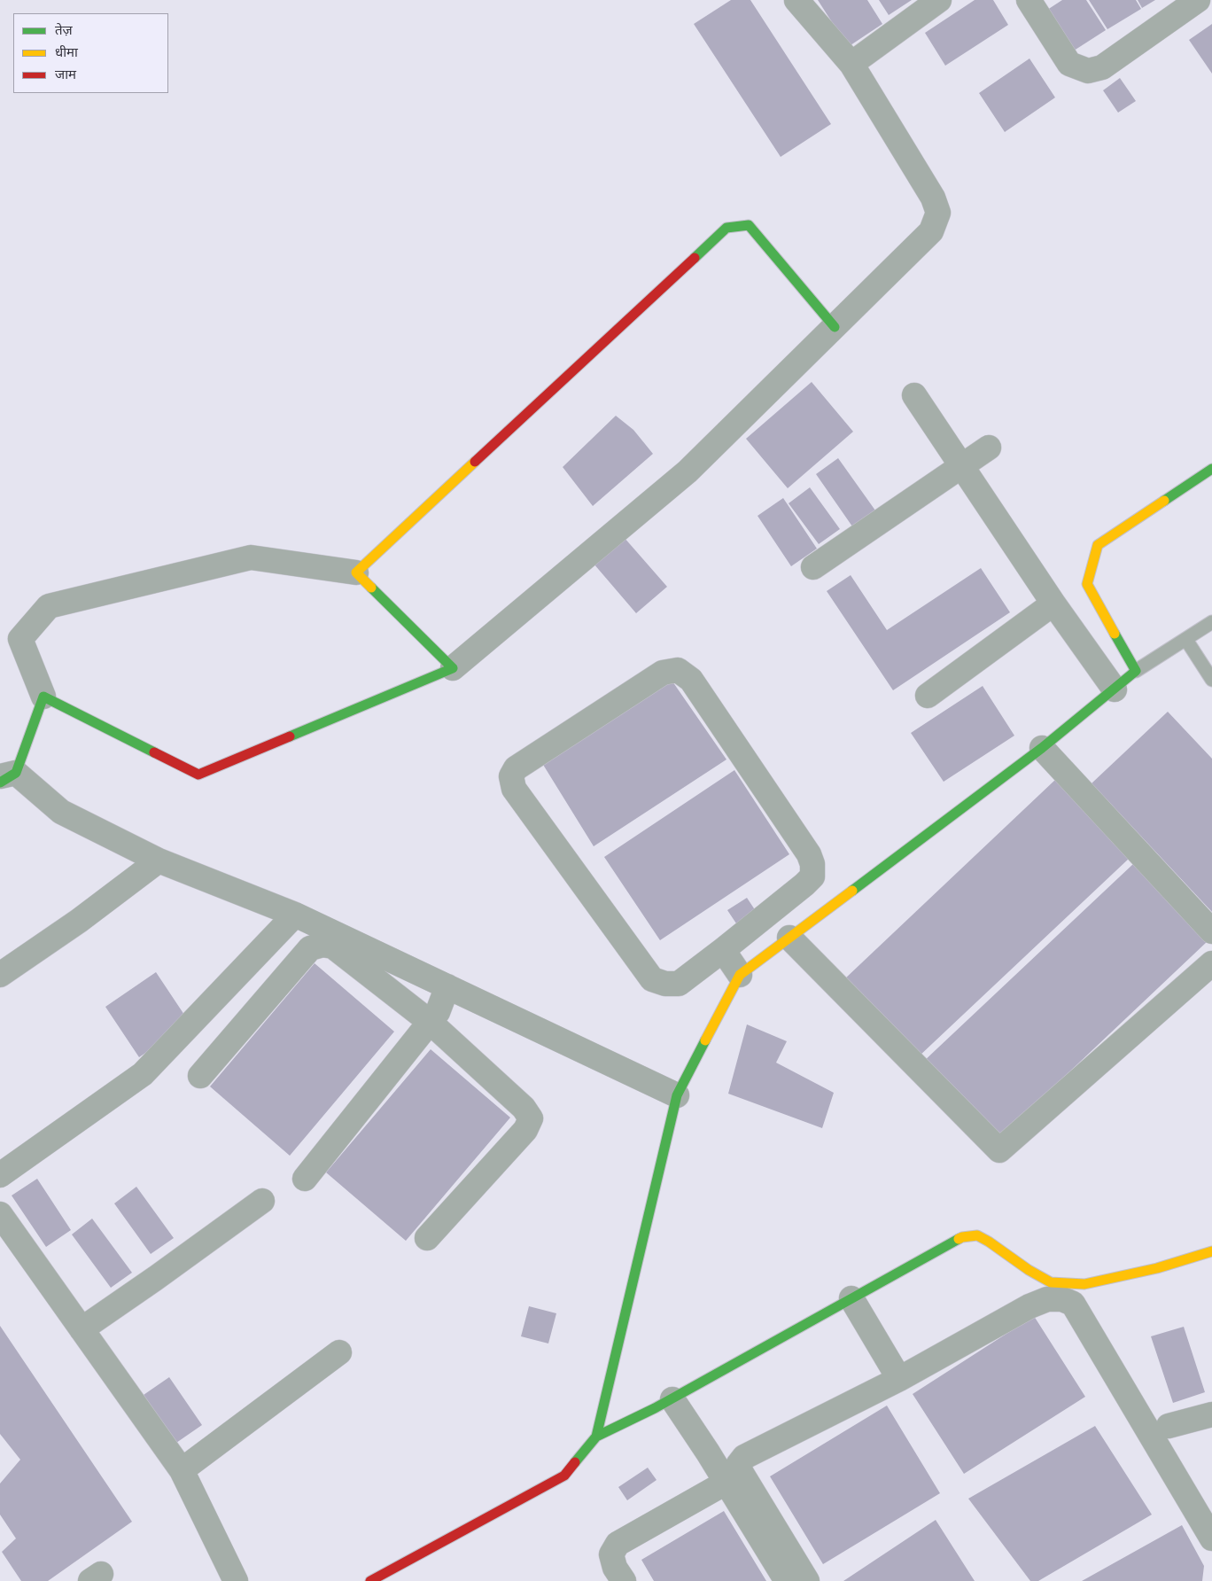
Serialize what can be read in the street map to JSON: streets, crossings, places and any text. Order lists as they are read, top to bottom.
{
  "legend": ["तेज़", "धीमा", "जाम"]
}
